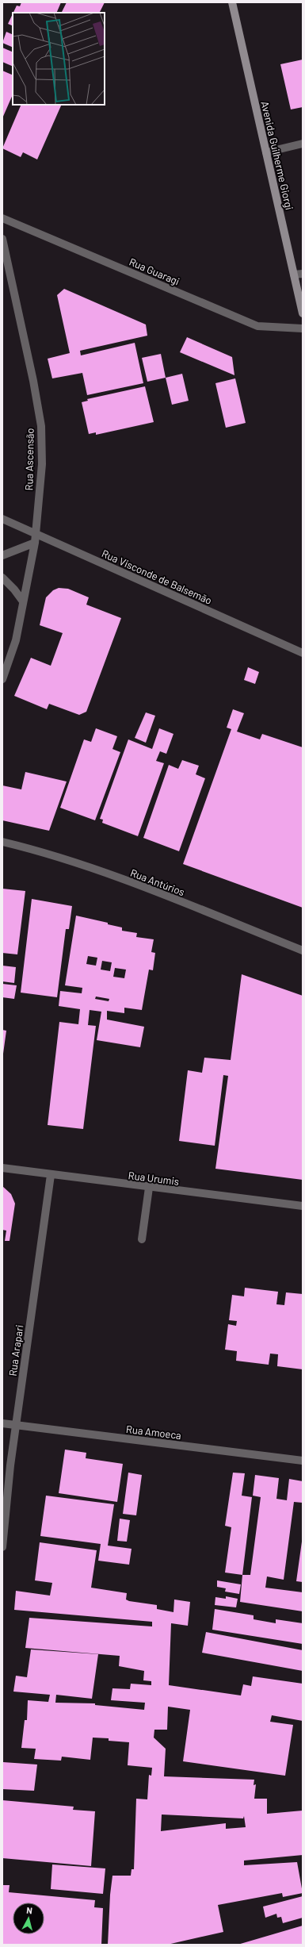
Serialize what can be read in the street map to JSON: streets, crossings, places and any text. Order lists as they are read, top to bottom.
{
  "streets": {
    "street": [
      "Avenida Guilherme Giorgi",
      "Rua Guaragi",
      "Rua Ascensão",
      "Rua Visconde de Balsemão",
      "Rua Antúrios",
      "Rua Urumis",
      "Rua Arapari",
      "Rua Amoeca"
    ]
  },
  "crossings": [
    ["Rua Ascensão", "Rua Visconde de Balsemão"],
    ["Rua Urumis", "Rua Arapari"],
    ["Rua Arapari", "Rua Amoeca"]
  ],
  "north": "top"
}
